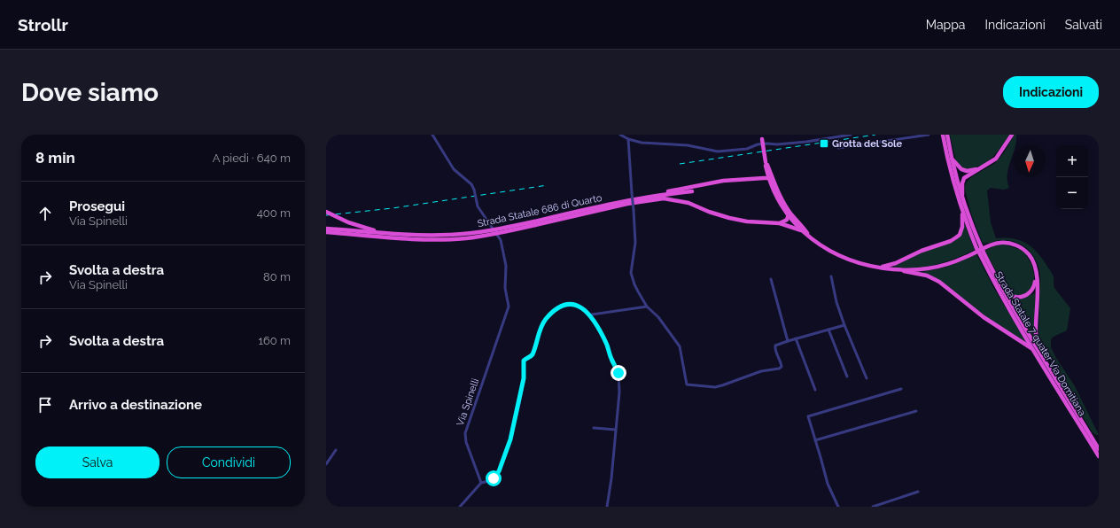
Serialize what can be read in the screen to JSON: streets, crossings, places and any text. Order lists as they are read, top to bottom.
{
  "streets": {
    "highway": ["Strada Statale 686 di Quarto", "Strada Statale 7 quater Via Domitiana"],
    "street": ["Via Spinelli"]
  },
  "places": {
    "transit": ["Grotta del Sole"]
  },
  "north": "bottom",
  "page": {
    "header": "Strollr",
    "nav": ["Mappa", "Indicazioni", "Salvati"],
    "buttons": [
      "Indicazioni",
      ["Salva", "Condividi"]
    ],
    "title": "Dove siamo",
    "heading": ["8 min", "A piedi · 640 m"],
    "map_buttons": ["+", "−"],
    "list": [
      ["Prosegui", "Via Spinelli", "400 m"],
      ["Svolta a destra", "Via Spinelli", "80 m"],
      ["Svolta a destra", "160 m"],
      "Arrivo a destinazione"
    ]
  }
}
